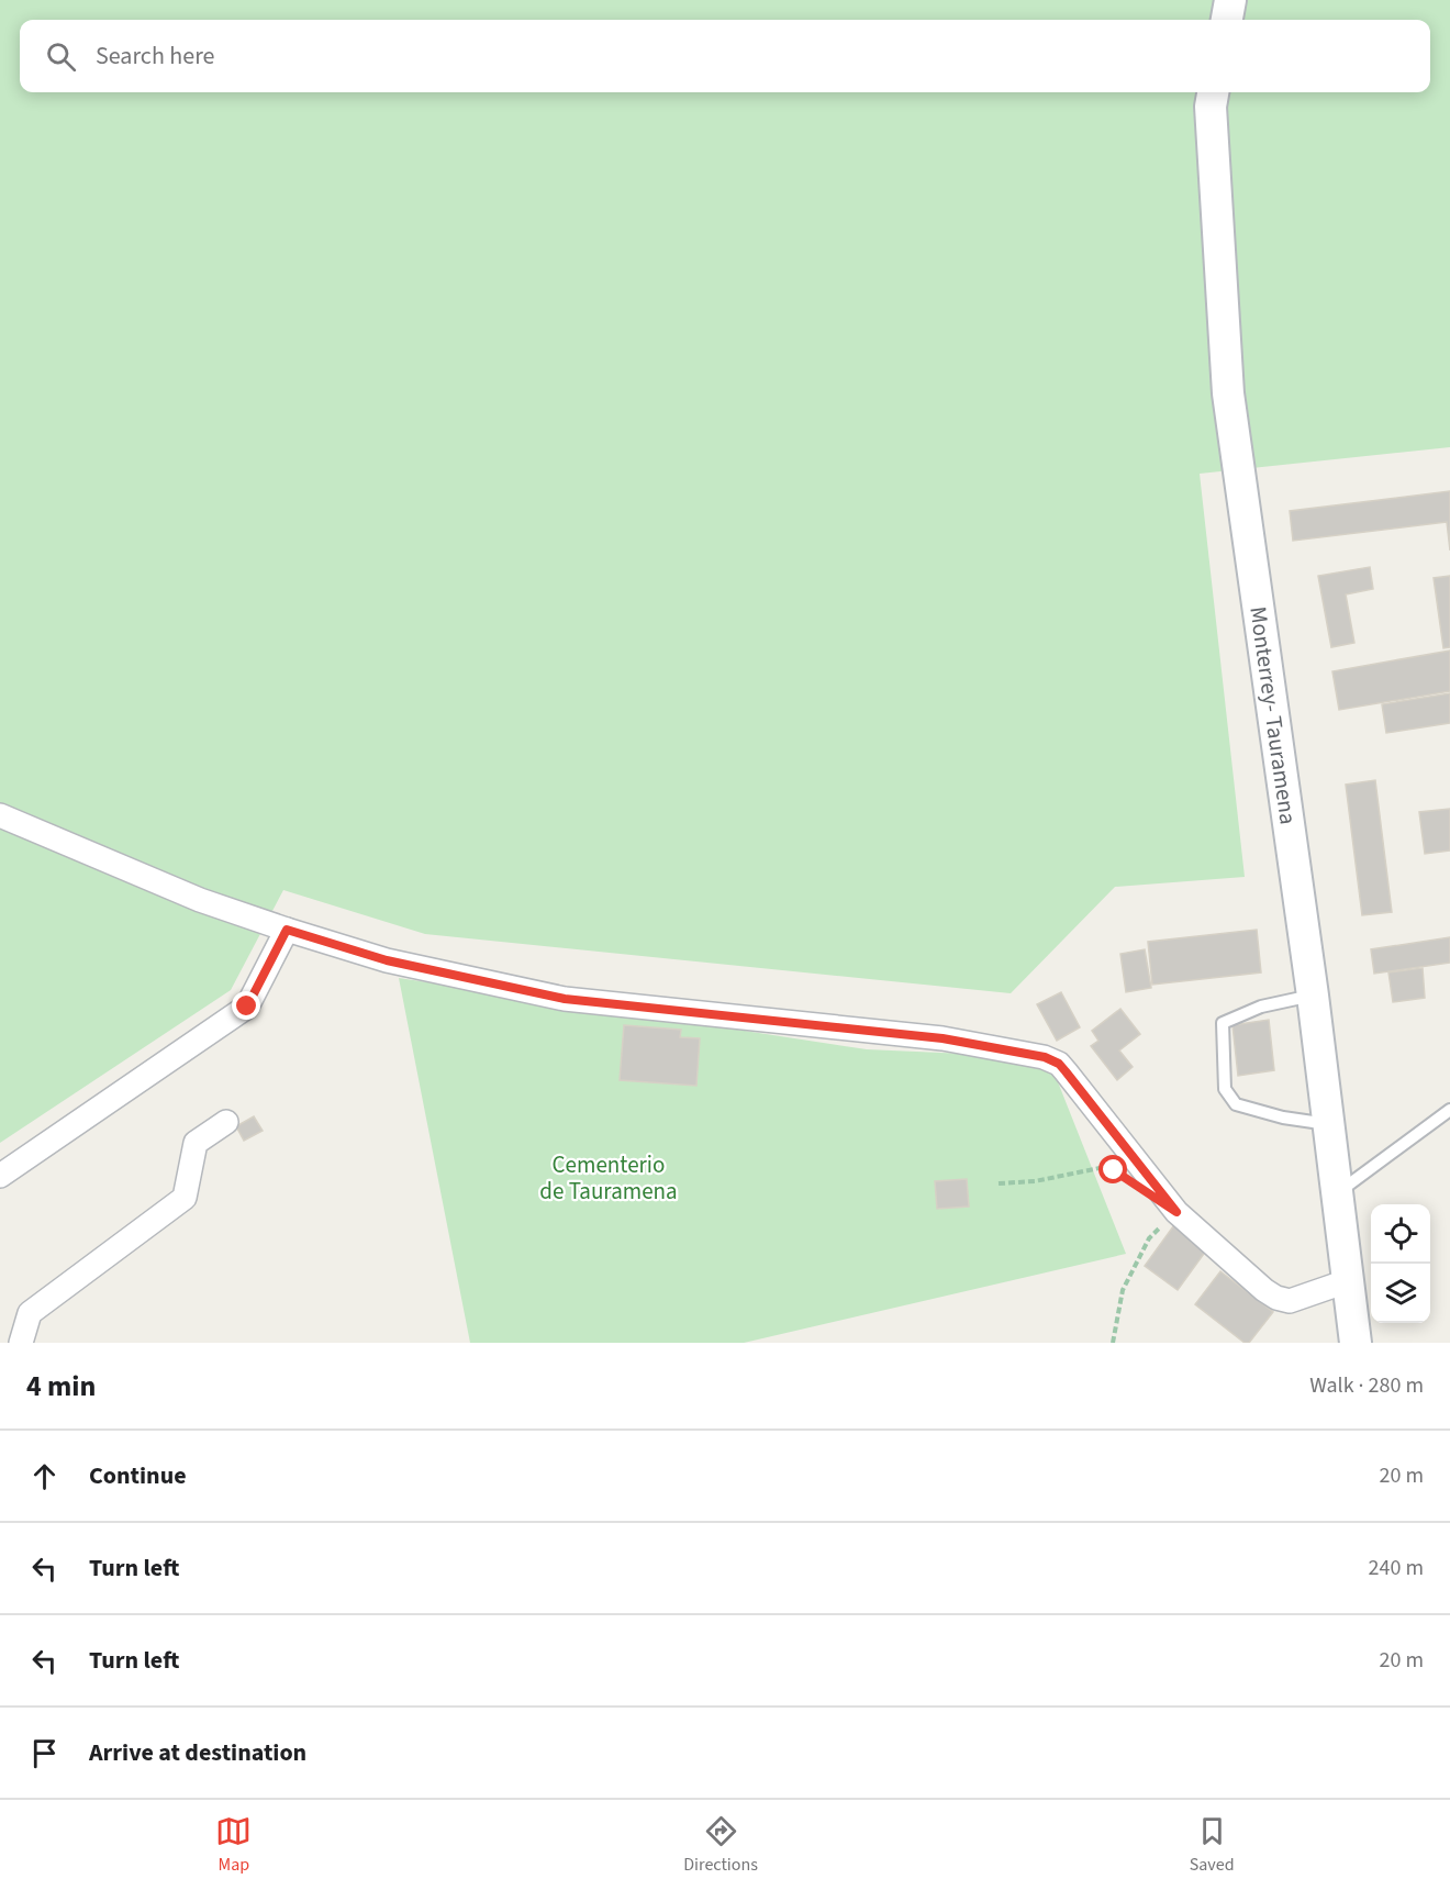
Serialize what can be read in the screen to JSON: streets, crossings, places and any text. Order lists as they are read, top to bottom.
{
  "streets": {
    "main road": ["Monterrey- Tauramena"]
  },
  "parks": ["Cementerio de Tauramena"],
  "page": {
    "search": "Search here",
    "heading": ["4 min", "Walk · 280 m"],
    "list": [
      ["Continue", "20 m"],
      ["Turn left", "240 m"],
      ["Turn left", "20 m"],
      "Arrive at destination"
    ],
    "nav": ["Map", "Directions", "Saved"]
  }
}
